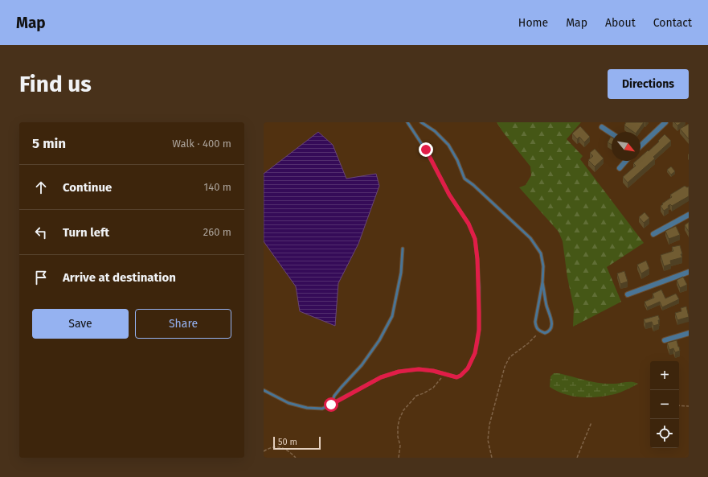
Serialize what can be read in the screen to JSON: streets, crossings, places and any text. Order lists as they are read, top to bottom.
{
  "scale_bar": "50 m",
  "north": "bottom right",
  "page": {
    "header": "Map",
    "nav": [
      "Home",
      "Map",
      "About",
      "Contact"
    ],
    "buttons": [
      "Directions",
      ["Save", "Share"]
    ],
    "title": "Find us",
    "heading": ["5 min", "Walk · 400 m"],
    "list": [
      ["Continue", "140 m"],
      ["Turn left", "260 m"],
      "Arrive at destination"
    ],
    "map_buttons": ["+", "−"],
    "scale": "50 m"
  }
}
